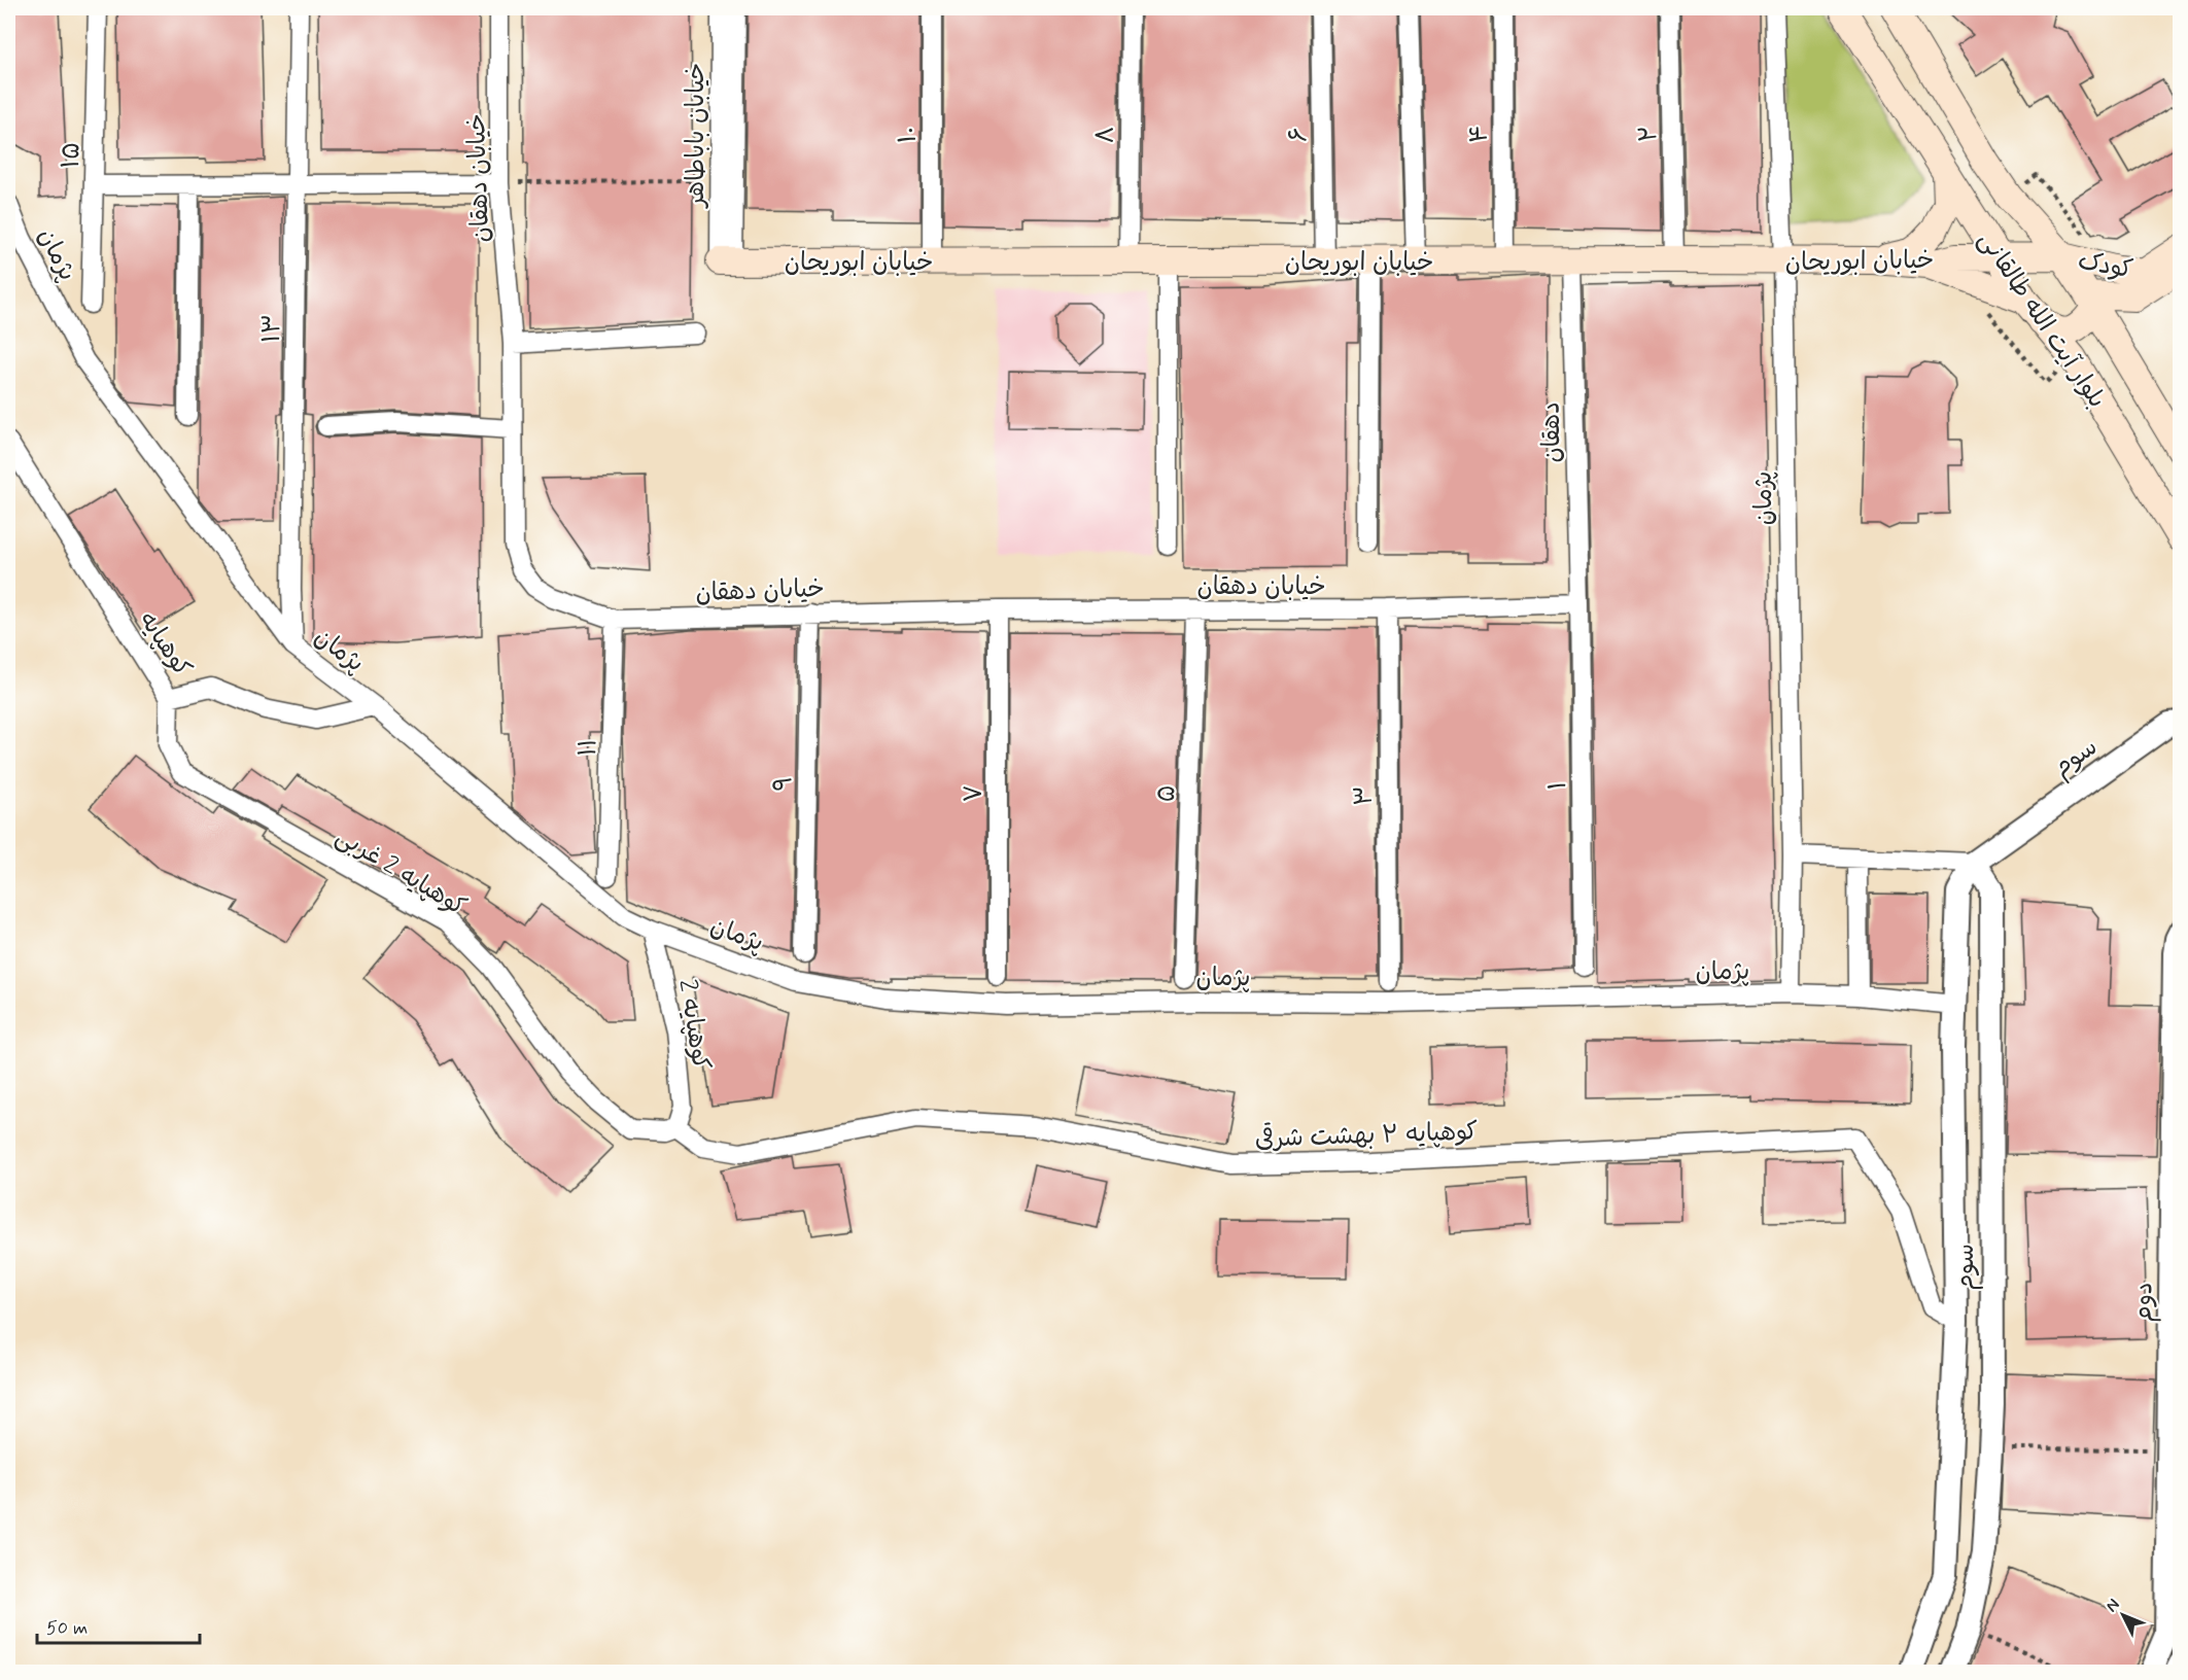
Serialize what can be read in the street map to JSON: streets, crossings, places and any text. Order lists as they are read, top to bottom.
{
  "streets": {
    "main road": ["خیابان ابوریحان", "کودک", "بلوار آیت الله طالقانی"],
    "street": [
      "۴",
      "۲",
      "خیابان باباطاهر",
      "۱۰",
      "۸",
      "۶",
      "۱۵",
      "خیابان دهقان",
      "پژمان",
      "۱۳",
      "دهقان",
      "کوهپایه",
      "۱۱",
      "سوم",
      "۹",
      "۱",
      "۷",
      "۵",
      "۳",
      "کوهپایه 2 غربی",
      "کوهپایه 2",
      "کوهپایه ۲ بهشت شرقی",
      "دوم"
    ]
  },
  "crossings": [
    ["۴", "خیابان ابوریحان"],
    ["۲", "خیابان ابوریحان"],
    ["خیابان باباطاهر", "خیابان ابوریحان"],
    ["۱۰", "خیابان ابوریحان"],
    ["۸", "خیابان ابوریحان"],
    ["۶", "خیابان ابوریحان"],
    ["خیابان دهقان", "دهقان"],
    ["خیابان دهقان", "۱۱"],
    ["خیابان دهقان", "۹"],
    ["خیابان دهقان", "۱"],
    ["خیابان دهقان", "۷"],
    ["خیابان دهقان", "۵"],
    ["خیابان دهقان", "۳"],
    ["پژمان", "خیابان ابوریحان"],
    ["پژمان", "۱۳"],
    ["پژمان", "کوهپایه"],
    ["پژمان", "سوم"],
    ["پژمان", "کوهپایه 2"],
    ["خیابان ابوریحان", "کودک"],
    ["خیابان ابوریحان", "بلوار آیت الله طالقانی"],
    ["خیابان ابوریحان", "دهقان"],
    ["کودک", "بلوار آیت الله طالقانی"],
    ["دهقان", "۱"],
    ["کوهپایه", "کوهپایه 2 غربی"],
    ["سوم", "کوهپایه ۲ بهشت شرقی"],
    ["کوهپایه 2 غربی", "کوهپایه 2"],
    ["کوهپایه 2 غربی", "کوهپایه ۲ بهشت شرقی"],
    ["کوهپایه 2", "کوهپایه ۲ بهشت شرقی"]
  ],
  "scale_bar": "50 m",
  "north": "top left"
}
